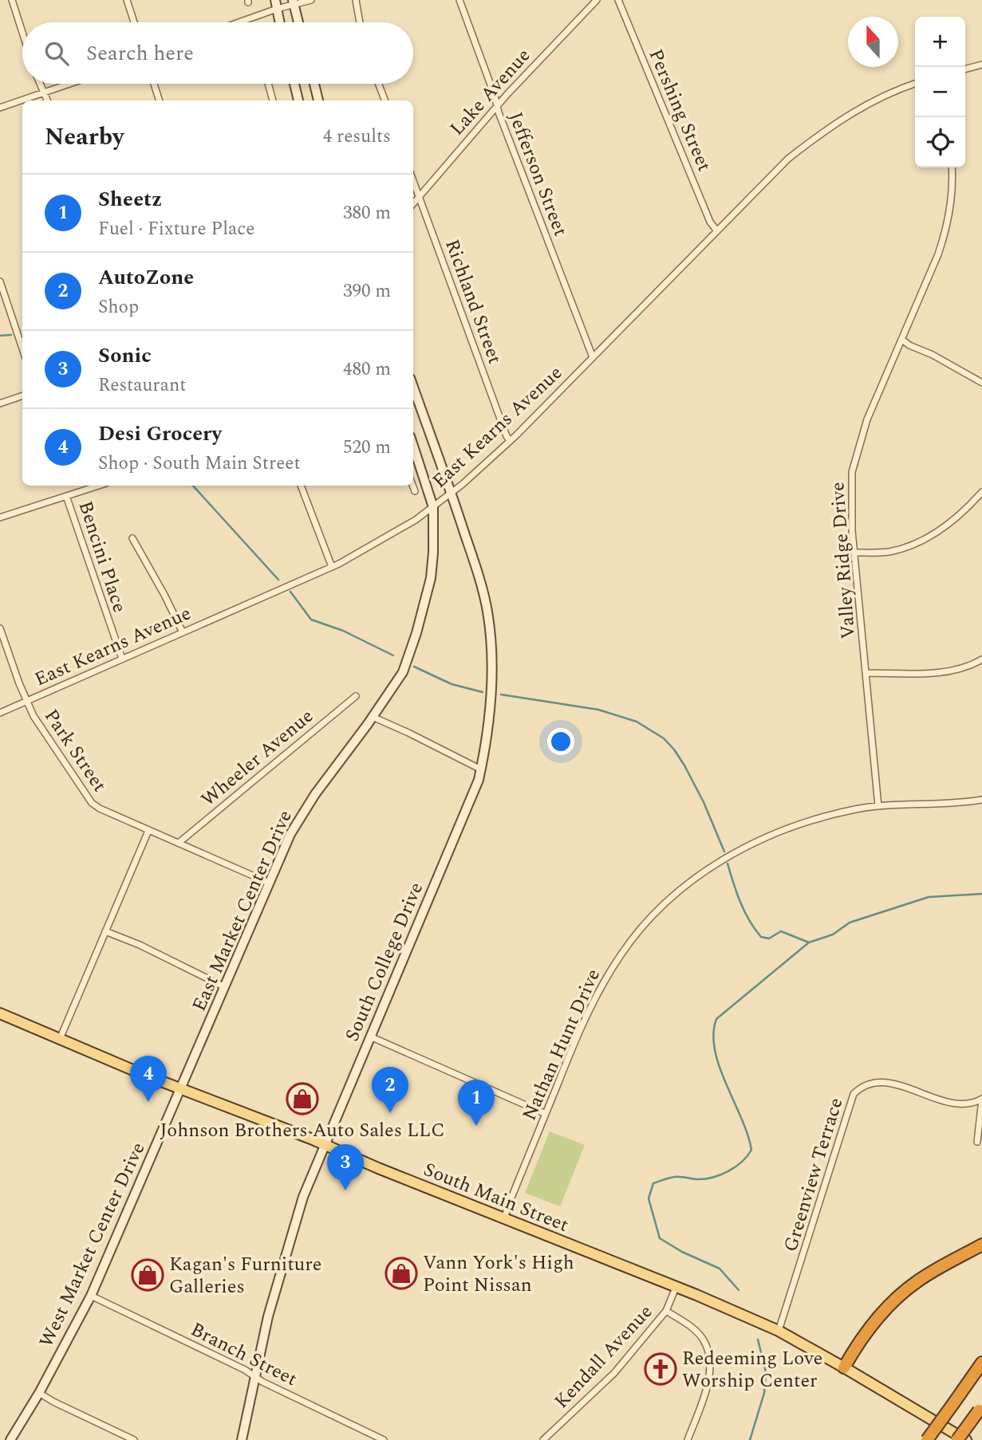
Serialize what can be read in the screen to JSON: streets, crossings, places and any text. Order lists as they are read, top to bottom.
{
  "streets": {
    "main road": [
      "East Market Center Drive",
      "South College Drive",
      "South Main Street",
      "West Market Center Drive"
    ],
    "street": [
      "Lake Avenue",
      "Pershing Street",
      "Jefferson Street",
      "Richland Street",
      "East Kearns Avenue",
      "Bencini Place",
      "Valley Ridge Drive",
      "Park Street",
      "Wheeler Avenue",
      "Nathan Hunt Drive",
      "Greenview Terrace",
      "Branch Street",
      "Kendall Avenue"
    ]
  },
  "crossings": [
    ["Lake Avenue", "Jefferson Street"],
    ["Lake Avenue", "Richland Street"],
    ["Pershing Street", "East Kearns Avenue"],
    ["Jefferson Street", "East Kearns Avenue"],
    ["Richland Street", "East Kearns Avenue"],
    ["East Kearns Avenue", "Bencini Place"],
    ["East Kearns Avenue", "Park Street"],
    ["East Kearns Avenue", "East Market Center Drive"],
    ["East Kearns Avenue", "South College Drive"],
    ["Valley Ridge Drive", "Nathan Hunt Drive"],
    ["Park Street", "Wheeler Avenue"],
    ["Park Street", "East Market Center Drive"],
    ["East Market Center Drive", "South Main Street"],
    ["East Market Center Drive", "West Market Center Drive"],
    ["South College Drive", "South Main Street"],
    ["South College Drive", "Branch Street"],
    ["Nathan Hunt Drive", "South Main Street"],
    ["Greenview Terrace", "South Main Street"],
    ["South Main Street", "West Market Center Drive"],
    ["South Main Street", "Kendall Avenue"],
    ["West Market Center Drive", "Branch Street"]
  ],
  "places": {
    "shop": ["Johnson Brothers Auto Sales LLC", "Vann York's High Point Nissan", "Kagan's Furniture Galleries"],
    "church": ["Redeeming Love Worship Center"]
  },
  "north": "top",
  "page": {
    "map_buttons": ["+", "−"],
    "search": "Search here",
    "heading": ["Nearby", "4 results"],
    "list": [
      {
        "mark": "1",
        "name": "Sheetz",
        "note": "Fuel · Fixture Place",
        "value": "380 m"
      },
      {
        "mark": "2",
        "name": "AutoZone",
        "note": "Shop",
        "value": "390 m"
      },
      {
        "mark": "3",
        "name": "Sonic",
        "note": "Restaurant",
        "value": "480 m"
      },
      {
        "mark": "4",
        "name": "Desi Grocery",
        "note": "Shop · South Main Street",
        "value": "520 m"
      }
    ],
    "pins": [
      "4",
      "2",
      "1",
      "3"
    ]
  }
}
